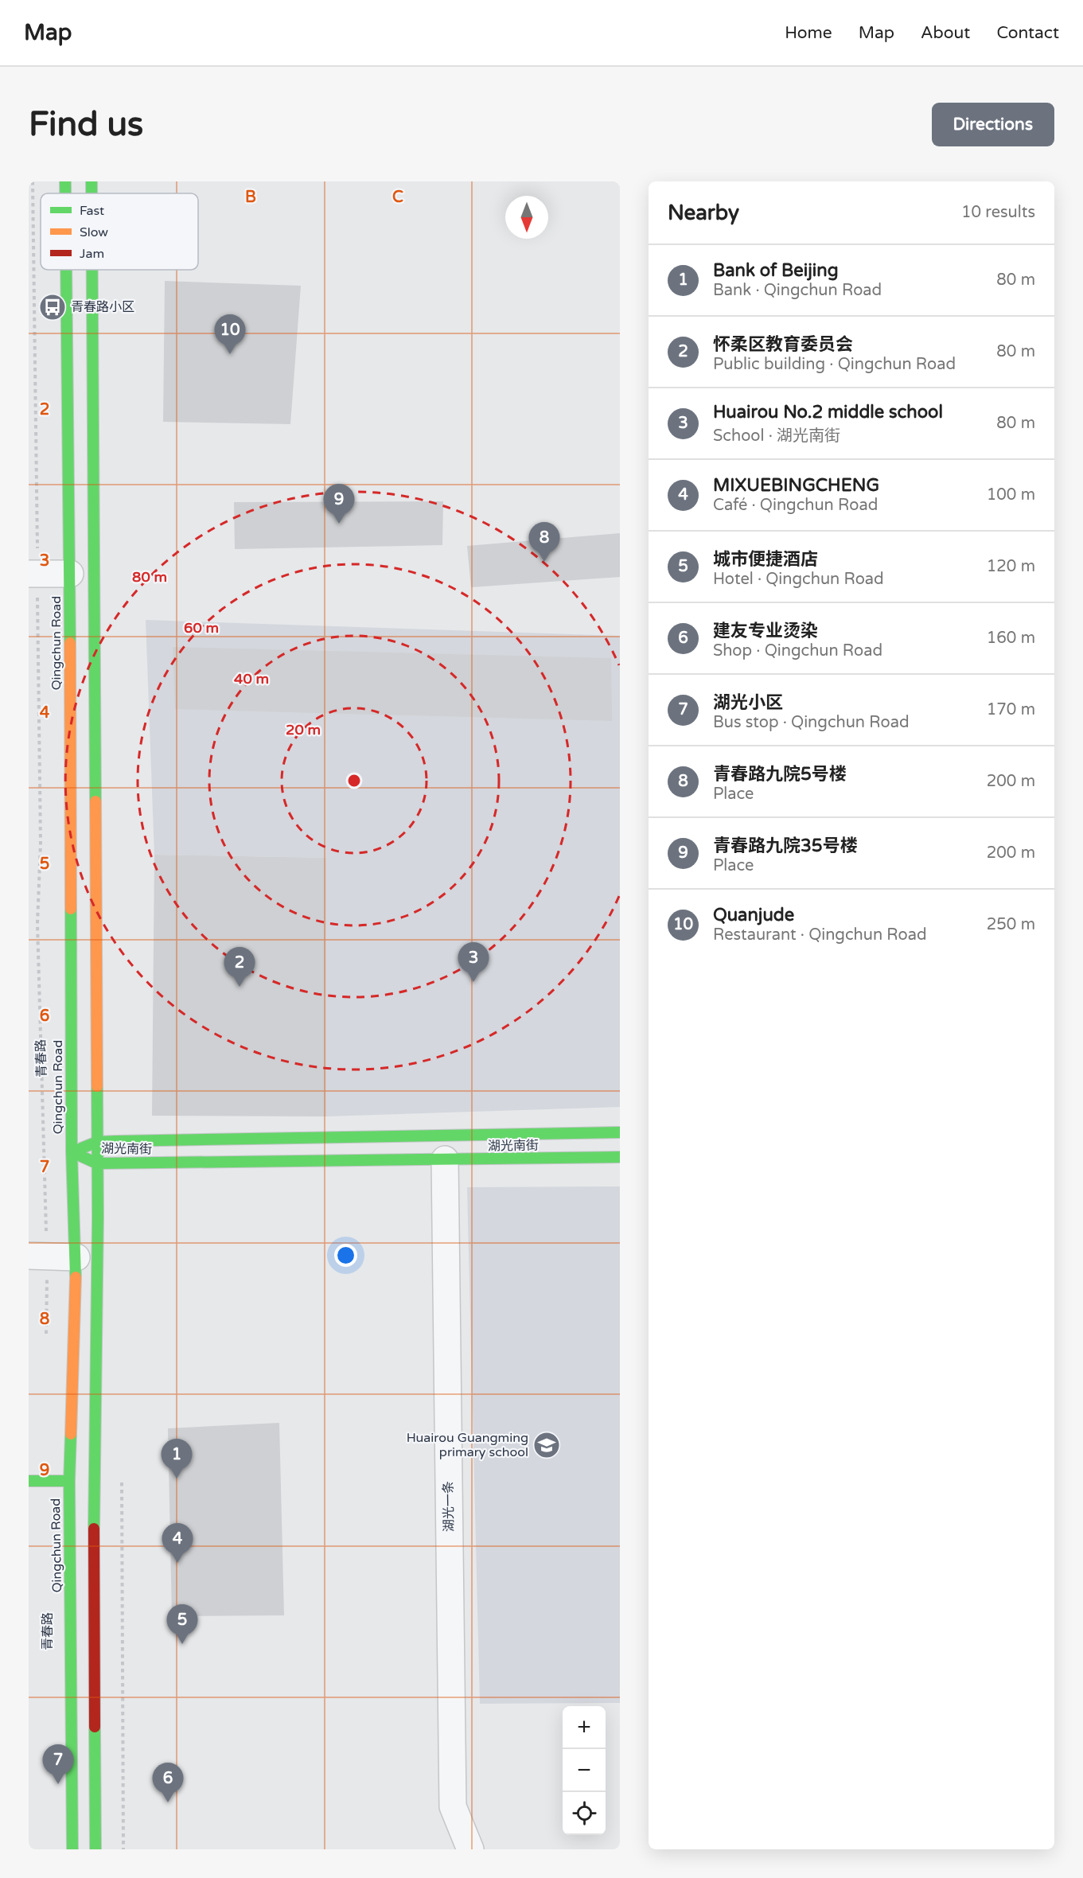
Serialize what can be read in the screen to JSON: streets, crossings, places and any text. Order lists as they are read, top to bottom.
{
  "streets": {
    "main road": ["Qingchun Road", "湖光南街"],
    "street": ["湖光一条"],
    "path": ["青春路"]
  },
  "crossings": [
    ["Qingchun Road", "湖光南街"],
    ["湖光南街", "湖光一条"]
  ],
  "places": {
    "bus stop": ["青春路小区"],
    "school or university": ["Huairou Guangming primary school"]
  },
  "legend": ["Fast", "Slow", "Jam"],
  "north": "bottom",
  "page": {
    "header": "Map",
    "nav": [
      "Home",
      "Map",
      "About",
      "Contact"
    ],
    "buttons": "Directions",
    "title": "Find us",
    "heading": ["Nearby", "10 results"],
    "list": [
      {
        "mark": "1",
        "name": "Bank of Beijing",
        "note": "Bank · Qingchun Road",
        "value": "80 m"
      },
      {
        "mark": "2",
        "name": "怀柔区教育委员会",
        "note": "Public building · Qingchun Road",
        "value": "80 m"
      },
      {
        "mark": "3",
        "name": "Huairou No.2 middle school",
        "note": "School · 湖光南街",
        "value": "80 m"
      },
      {
        "mark": "4",
        "name": "MIXUEBINGCHENG",
        "note": "Café · Qingchun Road",
        "value": "100 m"
      },
      {
        "mark": "5",
        "name": "城市便捷酒店",
        "note": "Hotel · Qingchun Road",
        "value": "120 m"
      },
      {
        "mark": "6",
        "name": "建友专业烫染",
        "note": "Shop · Qingchun Road",
        "value": "160 m"
      },
      {
        "mark": "7",
        "name": "湖光小区",
        "note": "Bus stop · Qingchun Road",
        "value": "170 m"
      },
      {
        "mark": "8",
        "name": "青春路九院5号楼",
        "note": "Place",
        "value": "200 m"
      },
      {
        "mark": "9",
        "name": "青春路九院35号楼",
        "note": "Place",
        "value": "200 m"
      },
      {
        "mark": "10",
        "name": "Quanjude",
        "note": "Restaurant · Qingchun Road",
        "value": "250 m"
      }
    ],
    "pins": [
      "10",
      "9",
      "8",
      "3",
      "2",
      "1",
      "4",
      "5",
      "7",
      "6"
    ],
    "map_buttons": ["+", "−"]
  },
  "grid": {
    "columns": ["B", "C"],
    "rows": [
      "2",
      "3",
      "4",
      "5",
      "6",
      "7",
      "8",
      "9"
    ]
  },
  "rings": [
    "80 m",
    "60 m",
    "40 m",
    "20 m"
  ]
}
